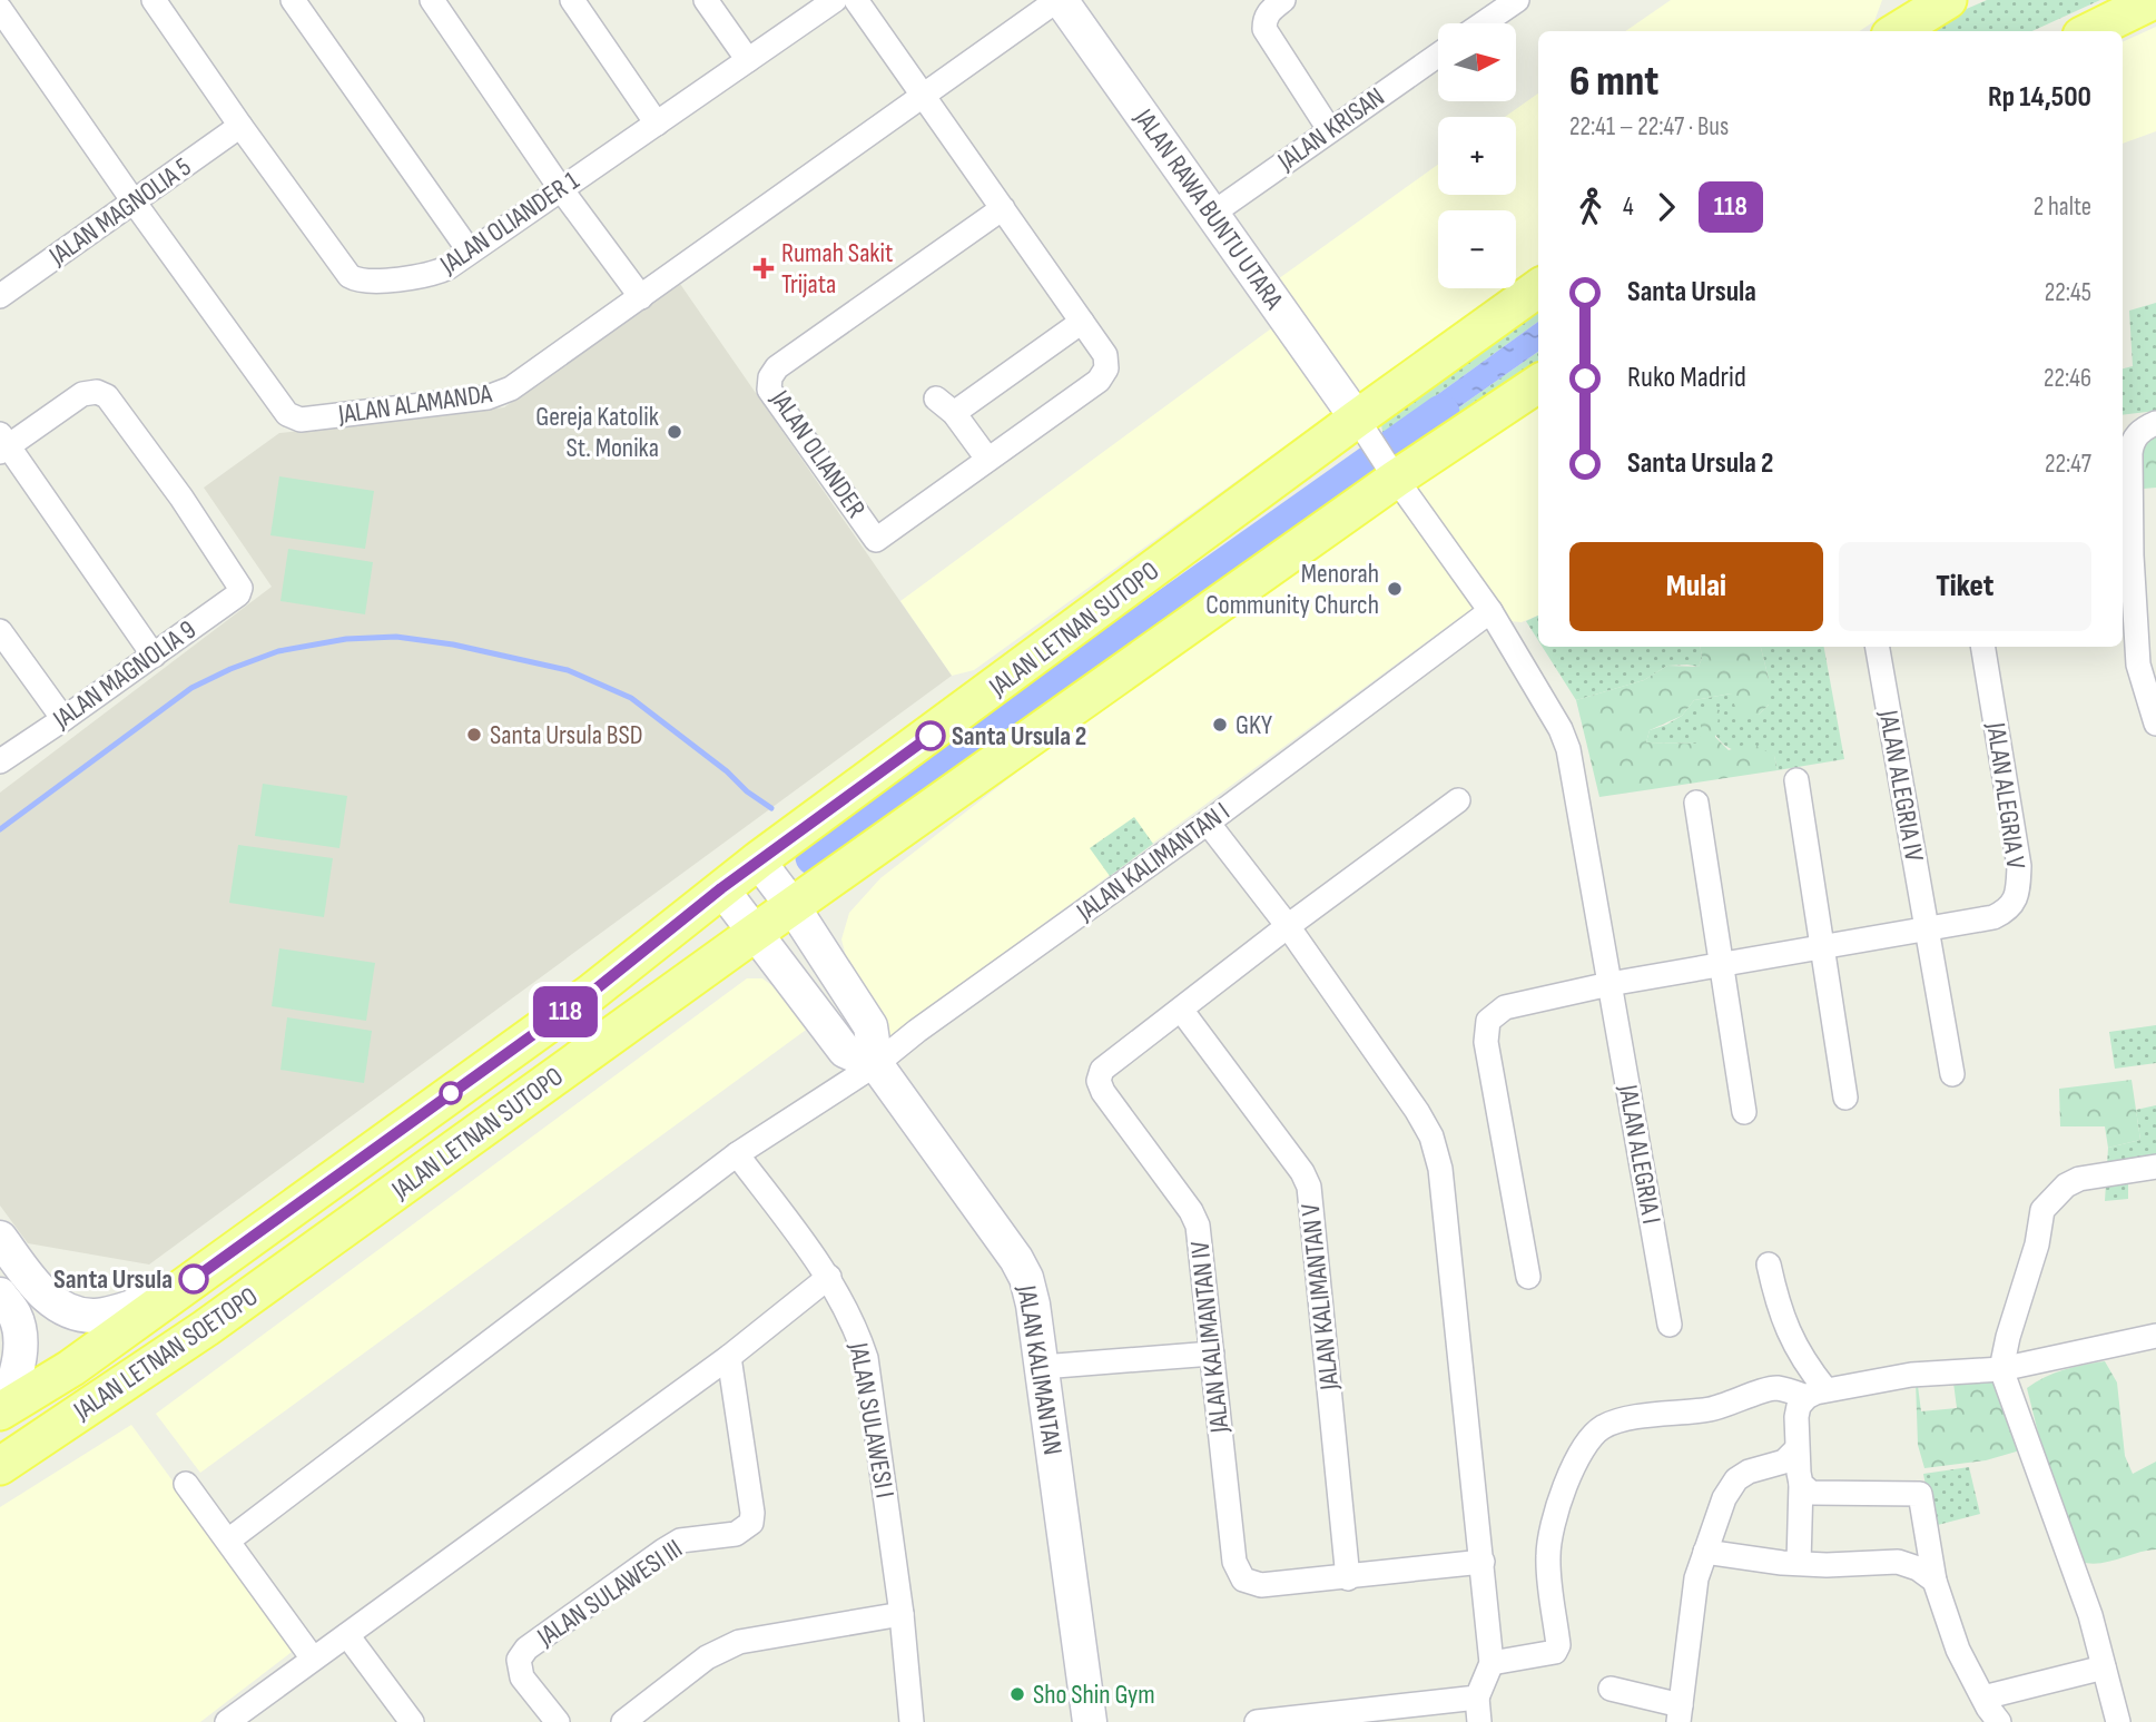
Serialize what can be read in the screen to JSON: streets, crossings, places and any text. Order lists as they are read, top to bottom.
{
  "streets": {
    "main road": ["JALAN LETNAN SUTOPO", "JALAN LETNAN SOETOPO"],
    "street": [
      "JALAN KRISAN",
      "JALAN RAWA BUNTU UTARA",
      "JALAN MAGNOLIA 5",
      "JALAN OLIANDER 1",
      "JALAN ALAMANDA",
      "JALAN OLIANDER",
      "JALAN MAGNOLIA 9",
      "JALAN ALEGRIA IV",
      "JALAN ALEGRIA V",
      "JALAN KALIMANTAN I",
      "JALAN ALEGRIA I",
      "JALAN KALIMANTAN V",
      "JALAN KALIMANTAN IV",
      "JALAN KALIMANTAN",
      "JALAN SULAWESI I",
      "JALAN SULAWESI III"
    ]
  },
  "crossings": [
    ["JALAN KRISAN", "JALAN RAWA BUNTU UTARA"],
    ["JALAN RAWA BUNTU UTARA", "JALAN ALAMANDA"],
    ["JALAN RAWA BUNTU UTARA", "JALAN LETNAN SUTOPO"],
    ["JALAN RAWA BUNTU UTARA", "JALAN ALEGRIA I"],
    ["JALAN MAGNOLIA 5", "JALAN OLIANDER 1"],
    ["JALAN MAGNOLIA 5", "JALAN ALAMANDA"],
    ["JALAN ALAMANDA", "JALAN OLIANDER"],
    ["JALAN LETNAN SUTOPO", "JALAN ALEGRIA I"],
    ["JALAN LETNAN SUTOPO", "JALAN LETNAN SOETOPO"],
    ["JALAN LETNAN SUTOPO", "JALAN KALIMANTAN"],
    ["JALAN ALEGRIA IV", "JALAN ALEGRIA V"],
    ["JALAN ALEGRIA V", "JALAN ALEGRIA I"],
    ["JALAN KALIMANTAN I", "JALAN ALEGRIA I"],
    ["JALAN KALIMANTAN I", "JALAN KALIMANTAN"],
    ["JALAN KALIMANTAN I", "JALAN SULAWESI I"],
    ["JALAN KALIMANTAN V", "JALAN KALIMANTAN IV"]
  ],
  "places": {
    "health": ["Rumah Sakit Trijata"],
    "other": [
      "Gereja Katolik St. Monika",
      "Menorah Community Church",
      "GKY",
      "Santa Ursula BSD",
      "Santa Ursula 2",
      "Santa Ursula",
      "Sho Shin Gym"
    ]
  },
  "lines": ["bus line 118"],
  "north": "right",
  "page": {
    "on_map": "118",
    "map_buttons": ["+", "−"],
    "heading": ["6 mnt", "22:41 – 22:47 · Bus", "Rp 14,500"],
    "legs": ["4", "118", "2 halte"],
    "list": [
      {
        "name": "Santa Ursula",
        "value": "22:45"
      },
      {
        "name": "Ruko Madrid",
        "value": "22:46"
      },
      {
        "name": "Santa Ursula 2",
        "value": "22:47"
      }
    ],
    "buttons": ["Mulai", "Tiket"]
  }
}
